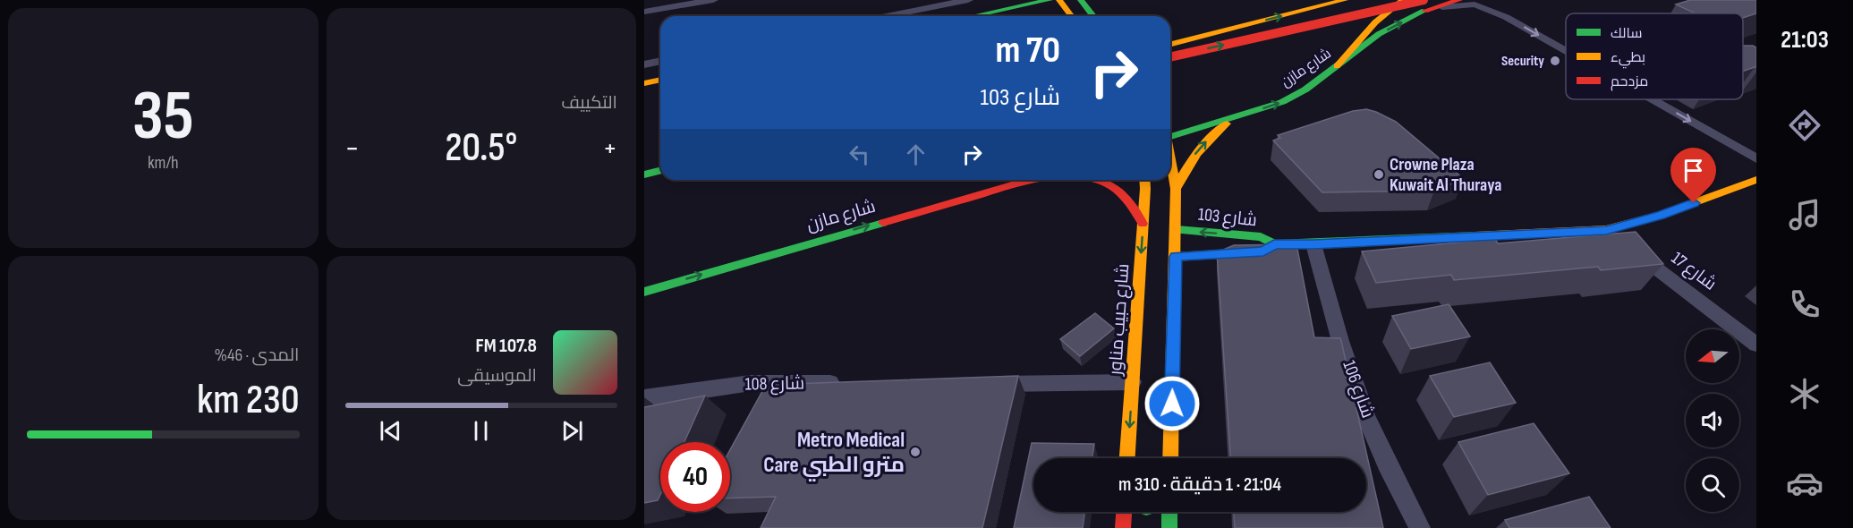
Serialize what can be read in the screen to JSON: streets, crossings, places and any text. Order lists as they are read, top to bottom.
{
  "streets": {
    "main road": ["شارع مازن", "شارع 103", "شارع حبيب مناور"],
    "street": ["شارع 17", "شارع 108", "شارع 106"]
  },
  "crossings": [
    ["شارع 103", "شارع 17"],
    ["شارع 103", "شارع 106"]
  ],
  "places": ["Security", "Crowne Plaza Kuwait Al Thuraya", "Metro Medical Care مترو الطبي"],
  "legend": ["سالك", "بطيء", "مزدحم"],
  "north": "left",
  "page": {
    "tabs": "21:03",
    "tile": [
      "التكييف",
      ["35", "km/h"],
      ["المدى · 46%", "230 km"]
    ],
    "turn": ["70 m", "شارع 103"],
    "heat": ["−", "20.5°", "+"],
    "song": ["107.8 FM", "الموسيقى"],
    "limit": "40",
    "trip": "21:04 · 1 دقيقة · 310 m"
  }
}
